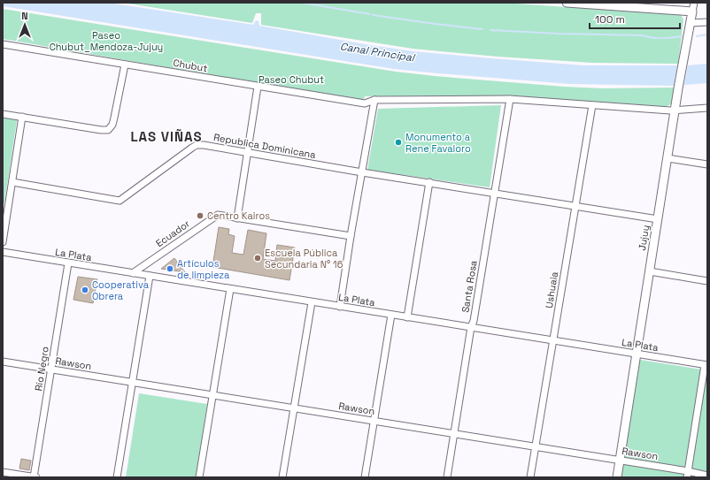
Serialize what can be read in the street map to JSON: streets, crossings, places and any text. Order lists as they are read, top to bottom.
{
  "streets": {
    "main road": ["Jujuy"],
    "street": [
      "Chubut",
      "Republica Dominicana",
      "Ecuador",
      "La Plata",
      "Santa Rosa",
      "Ushuaia",
      "Rawson",
      "Río Negro"
    ]
  },
  "crossings": [
    ["Chubut", "Jujuy"],
    ["Chubut", "Santa Rosa"],
    ["Chubut", "Ushuaia"],
    ["Republica Dominicana", "Jujuy"],
    ["Republica Dominicana", "Santa Rosa"],
    ["Republica Dominicana", "Ushuaia"],
    ["Ecuador", "La Plata"],
    ["Jujuy", "La Plata"],
    ["Jujuy", "Rawson"],
    ["La Plata", "Santa Rosa"],
    ["La Plata", "Ushuaia"],
    ["La Plata", "Río Negro"],
    ["Santa Rosa", "Rawson"],
    ["Ushuaia", "Rawson"],
    ["Rawson", "Río Negro"]
  ],
  "districts": ["LAS VIÑAS"],
  "water": ["Canal Principal"],
  "parks": ["Paseo Chubut_Mendoza-Jujuy", "Paseo Chubut"],
  "places": [
    "Monumento a Rene Favaloro",
    "Centro Kairos",
    "Escuela Pública Secundaria N° 16",
    "Artículos de limpieza",
    "Cooperativa Obrera"
  ],
  "scale_bar": "100 m",
  "north": "top"
}
